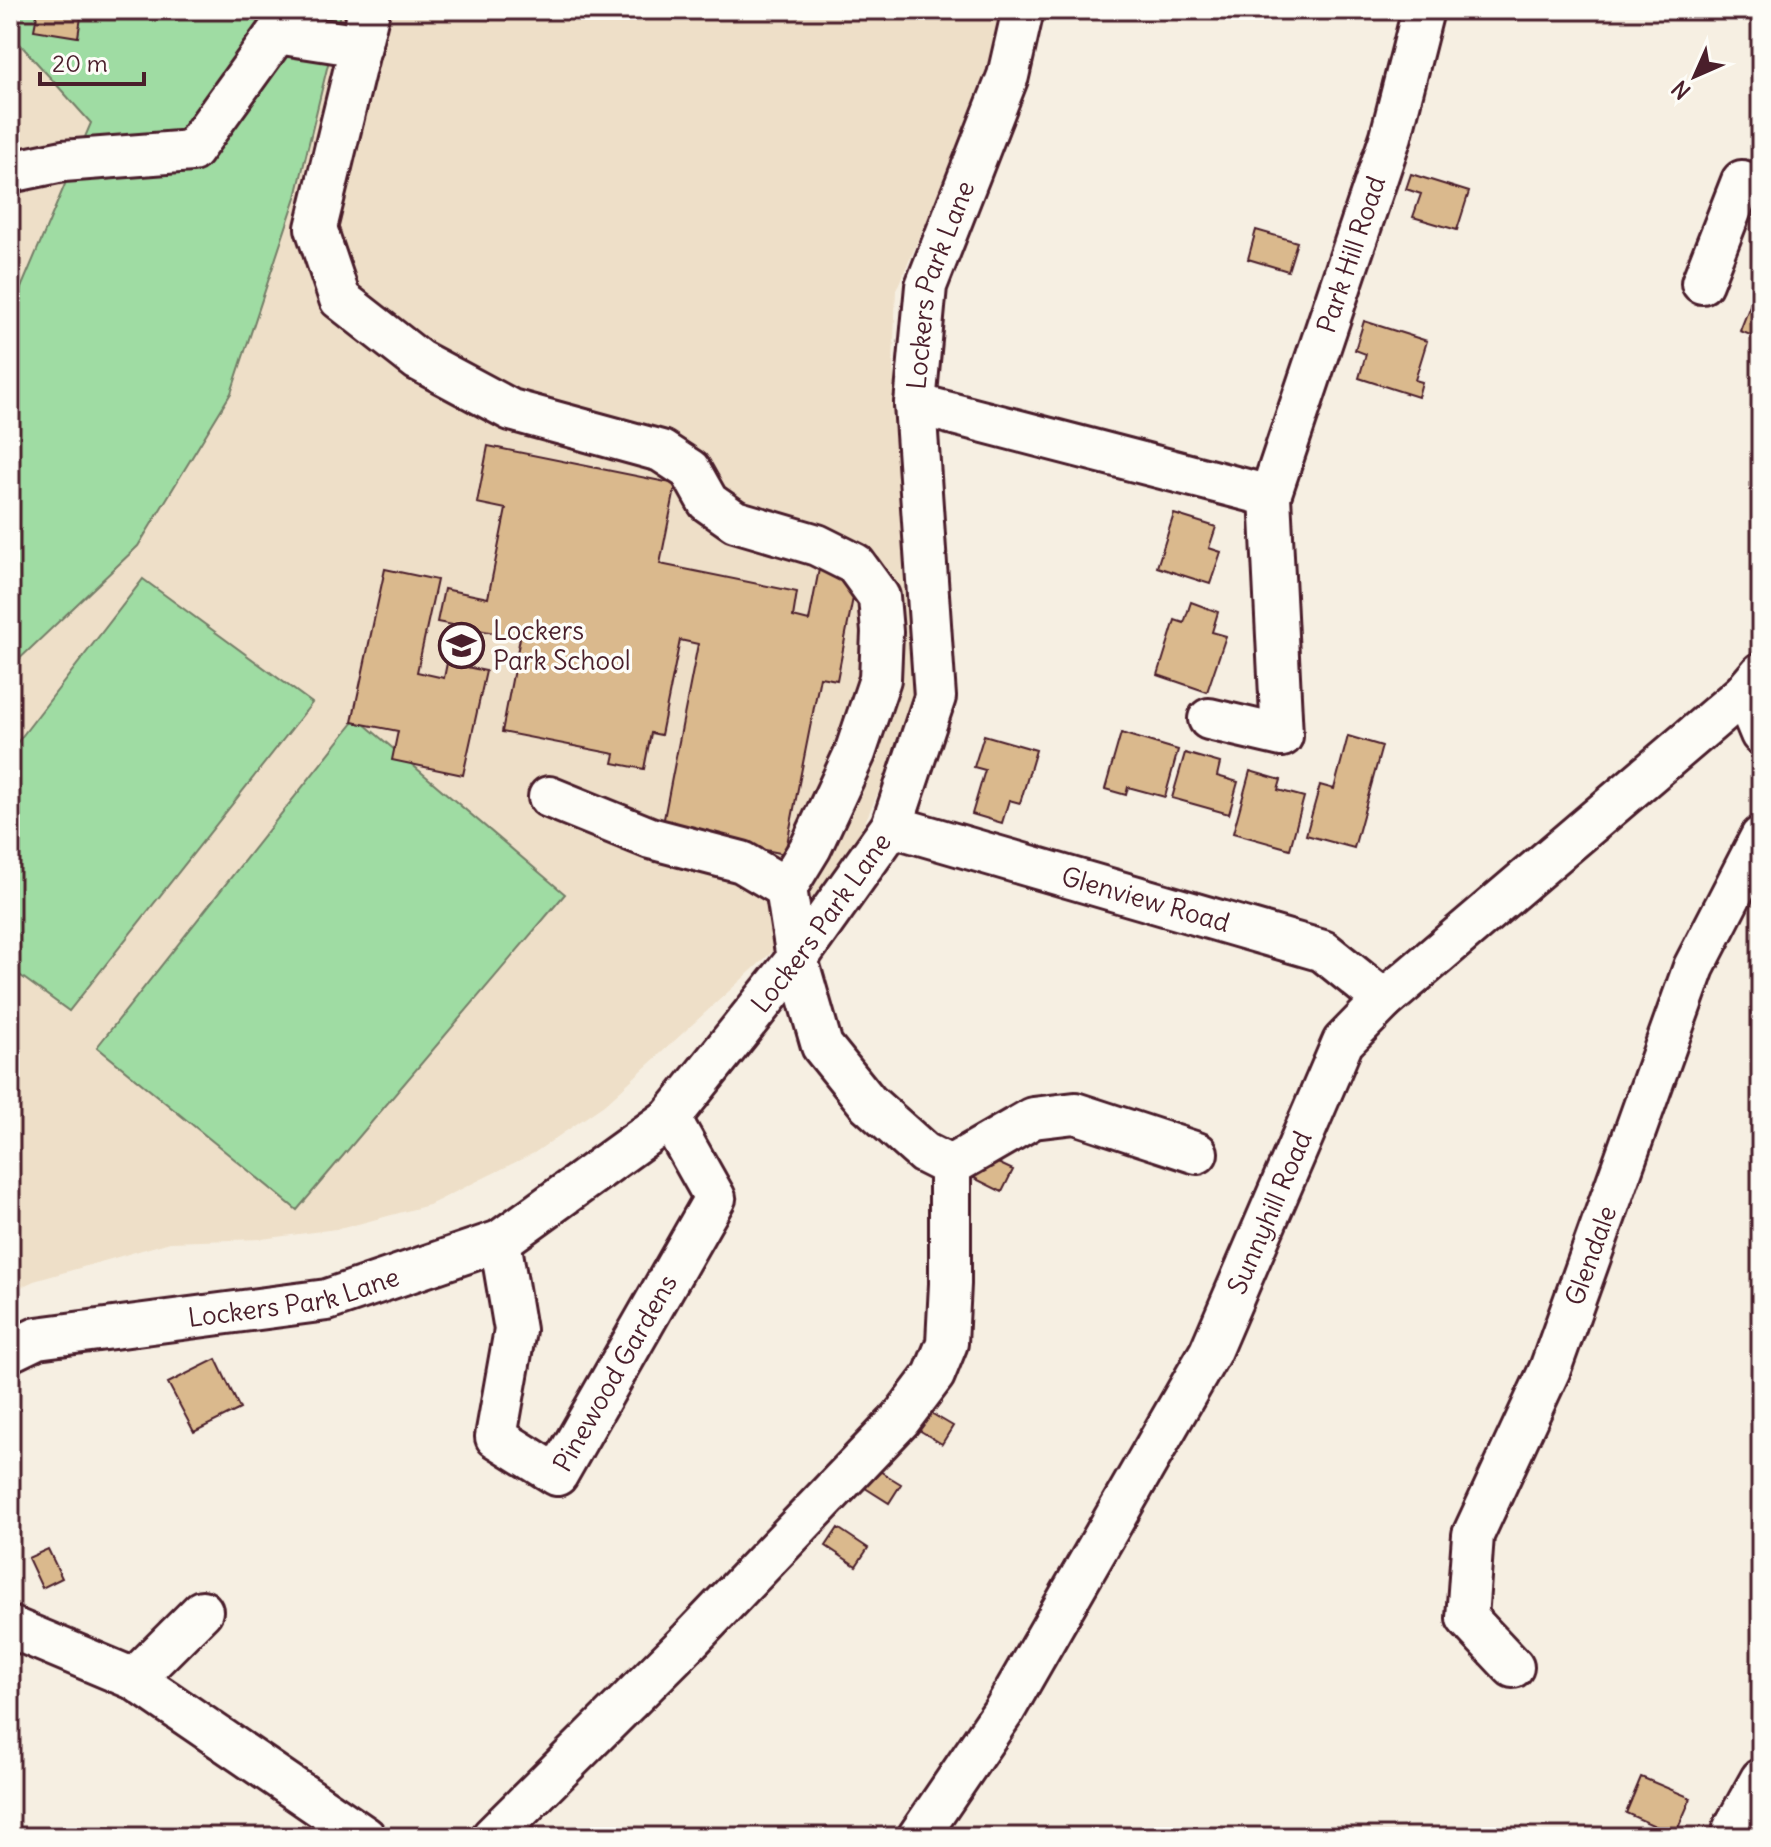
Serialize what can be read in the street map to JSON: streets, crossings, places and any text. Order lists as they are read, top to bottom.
{
  "streets": {
    "street": [
      "Park Hill Road",
      "Lockers Park Lane",
      "Glenview Road",
      "Sunnyhill Road",
      "Glendale",
      "Pinewood Gardens"
    ]
  },
  "crossings": [
    ["Lockers Park Lane", "Glenview Road"],
    ["Lockers Park Lane", "Pinewood Gardens"],
    ["Glenview Road", "Sunnyhill Road"]
  ],
  "places": {
    "school or university": ["Lockers Park School"]
  },
  "scale_bar": "20 m",
  "north": "bottom left"
}
